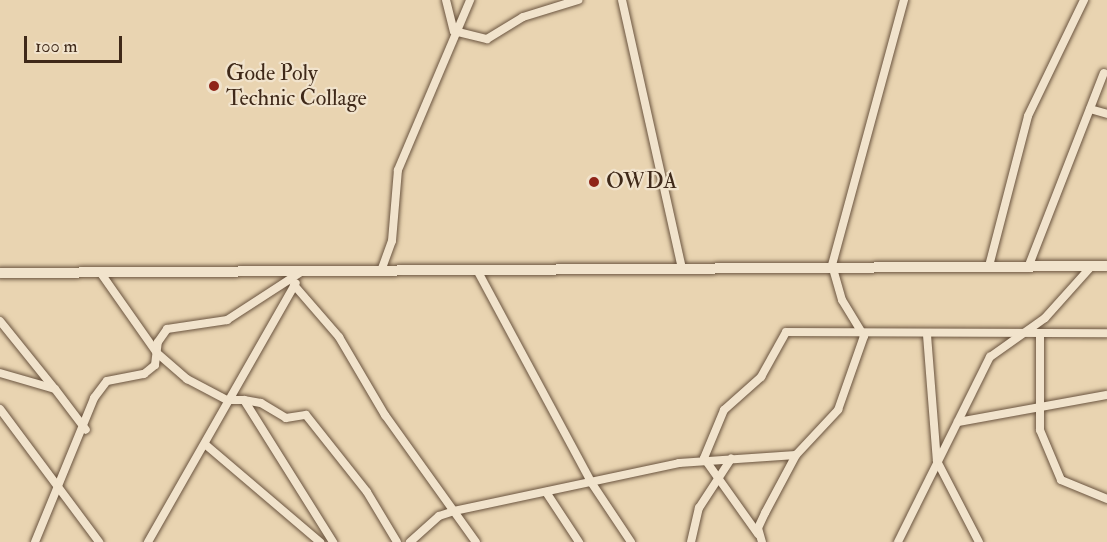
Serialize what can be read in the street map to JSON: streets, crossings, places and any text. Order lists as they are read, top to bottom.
{
  "places": ["Gode Poly Technic Collage", "OWDA"],
  "scale_bar": "100 m"
}
